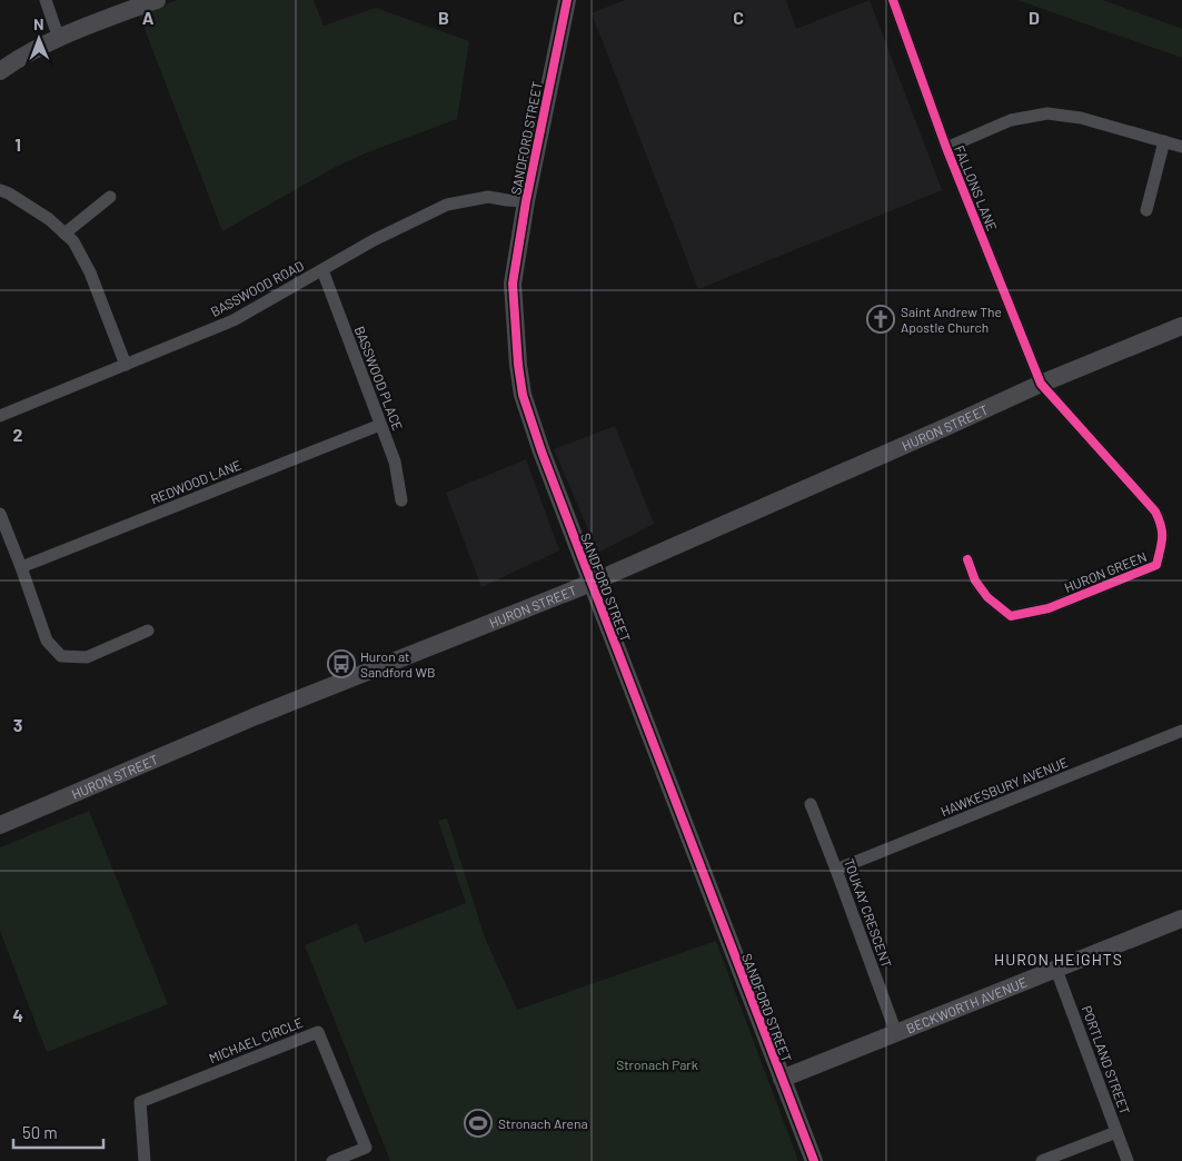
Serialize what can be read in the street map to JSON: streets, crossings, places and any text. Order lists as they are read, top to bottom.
{
  "streets": {
    "street": [
      "SANDFORD STREET",
      "FALLONS LANE",
      "BASSWOOD ROAD",
      "BASSWOOD PLACE",
      "HURON STREET",
      "REDWOOD LANE",
      "HURON GREEN",
      "HAWKESBURY AVENUE",
      "TOUKAY CRESCENT",
      "BECKWORTH AVENUE",
      "MICHAEL CIRCLE",
      "PORTLAND STREET"
    ]
  },
  "crossings": [
    ["SANDFORD STREET", "BASSWOOD ROAD"],
    ["SANDFORD STREET", "HURON STREET"],
    ["SANDFORD STREET", "BECKWORTH AVENUE"],
    ["FALLONS LANE", "HURON STREET"],
    ["FALLONS LANE", "HURON GREEN"],
    ["BASSWOOD ROAD", "BASSWOOD PLACE"],
    ["BASSWOOD PLACE", "REDWOOD LANE"],
    ["HURON STREET", "HURON GREEN"],
    ["HAWKESBURY AVENUE", "TOUKAY CRESCENT"],
    ["TOUKAY CRESCENT", "BECKWORTH AVENUE"],
    ["BECKWORTH AVENUE", "PORTLAND STREET"]
  ],
  "districts": ["HURON HEIGHTS"],
  "parks": ["Stronach Park"],
  "places": {
    "church": ["Saint Andrew The Apostle Church"],
    "bus stop": ["Huron at Sandford WB"],
    "sports": ["Stronach Arena"]
  },
  "scale_bar": "50 m",
  "north": "top",
  "grid": {
    "columns": [
      "A",
      "B",
      "C",
      "D"
    ],
    "rows": [
      "1",
      "2",
      "3",
      "4"
    ]
  }
}
